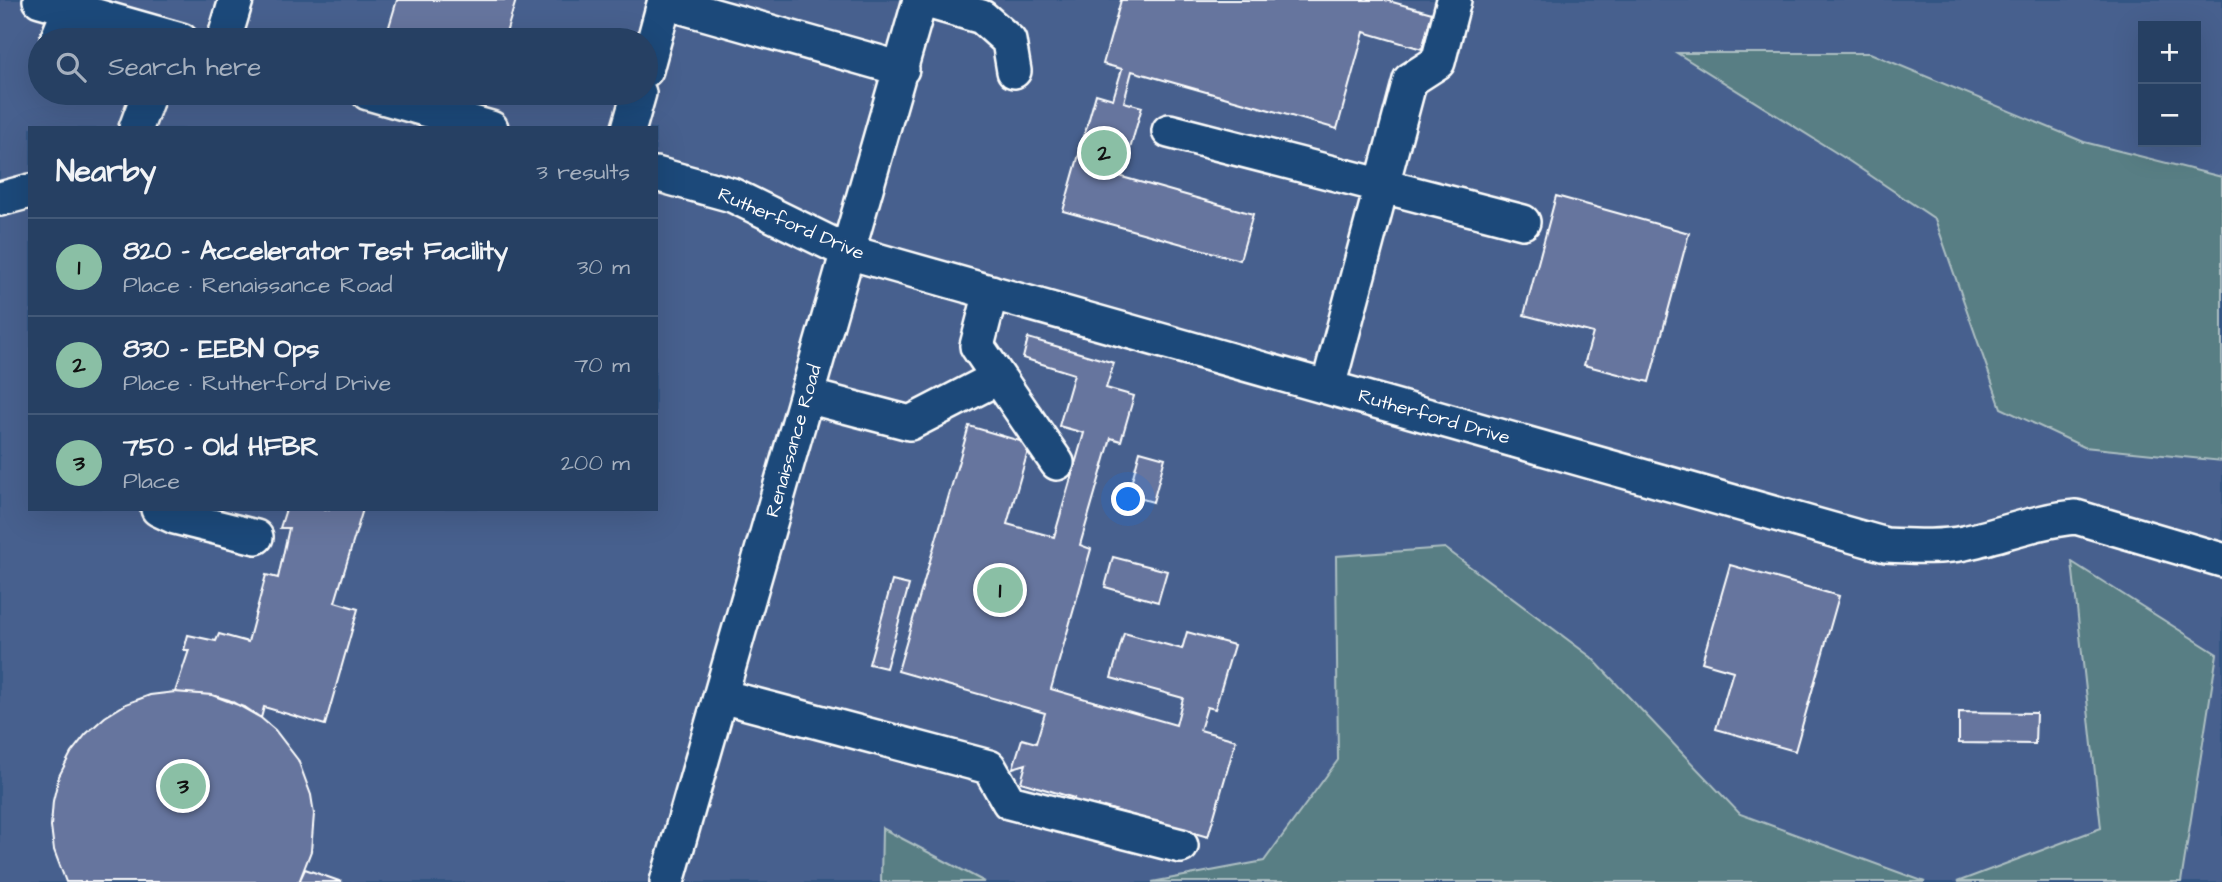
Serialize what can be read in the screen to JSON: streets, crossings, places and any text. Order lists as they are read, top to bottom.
{
  "streets": {
    "street": ["Rutherford Drive", "Renaissance Road"]
  },
  "crossings": [
    ["Rutherford Drive", "Renaissance Road"]
  ],
  "page": {
    "map_buttons": ["+", "−"],
    "search": "Search here",
    "pins": ["2", "1", "3"],
    "heading": ["Nearby", "3 results"],
    "list": [
      {
        "mark": "1",
        "name": "820 - Accelerator Test Facility",
        "note": "Place · Renaissance Road",
        "value": "30 m"
      },
      {
        "mark": "2",
        "name": "830 - EEBN Ops",
        "note": "Place · Rutherford Drive",
        "value": "70 m"
      },
      {
        "mark": "3",
        "name": "750 - Old HFBR",
        "note": "Place",
        "value": "200 m"
      }
    ]
  }
}
